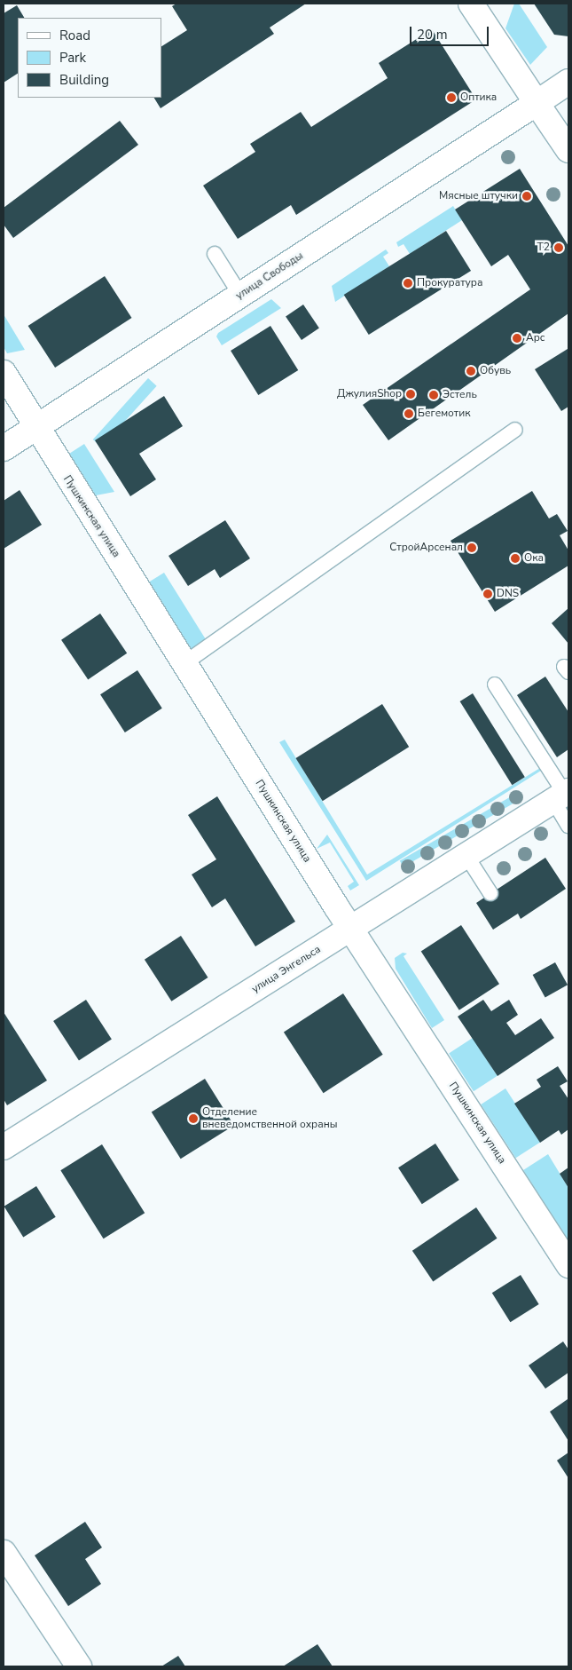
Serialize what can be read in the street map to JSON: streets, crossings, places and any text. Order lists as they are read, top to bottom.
{
  "streets": {
    "street": ["улица Свободы", "Пушкинская улица", "улица Энгельса"]
  },
  "crossings": [
    ["улица Свободы", "Пушкинская улица"],
    ["Пушкинская улица", "улица Энгельса"]
  ],
  "places": [
    "Оптика",
    "Мясные штучки",
    "T2",
    "Прокуратура",
    "Арс",
    "Обувь",
    "ДжулияShop",
    "Эстель",
    "Бегемотик",
    "СтройАрсенал",
    "Ока",
    "DNS",
    "Отделение вневедомственной охраны"
  ],
  "legend": ["Road", "Park", "Building"],
  "scale_bar": "20 m"
}
